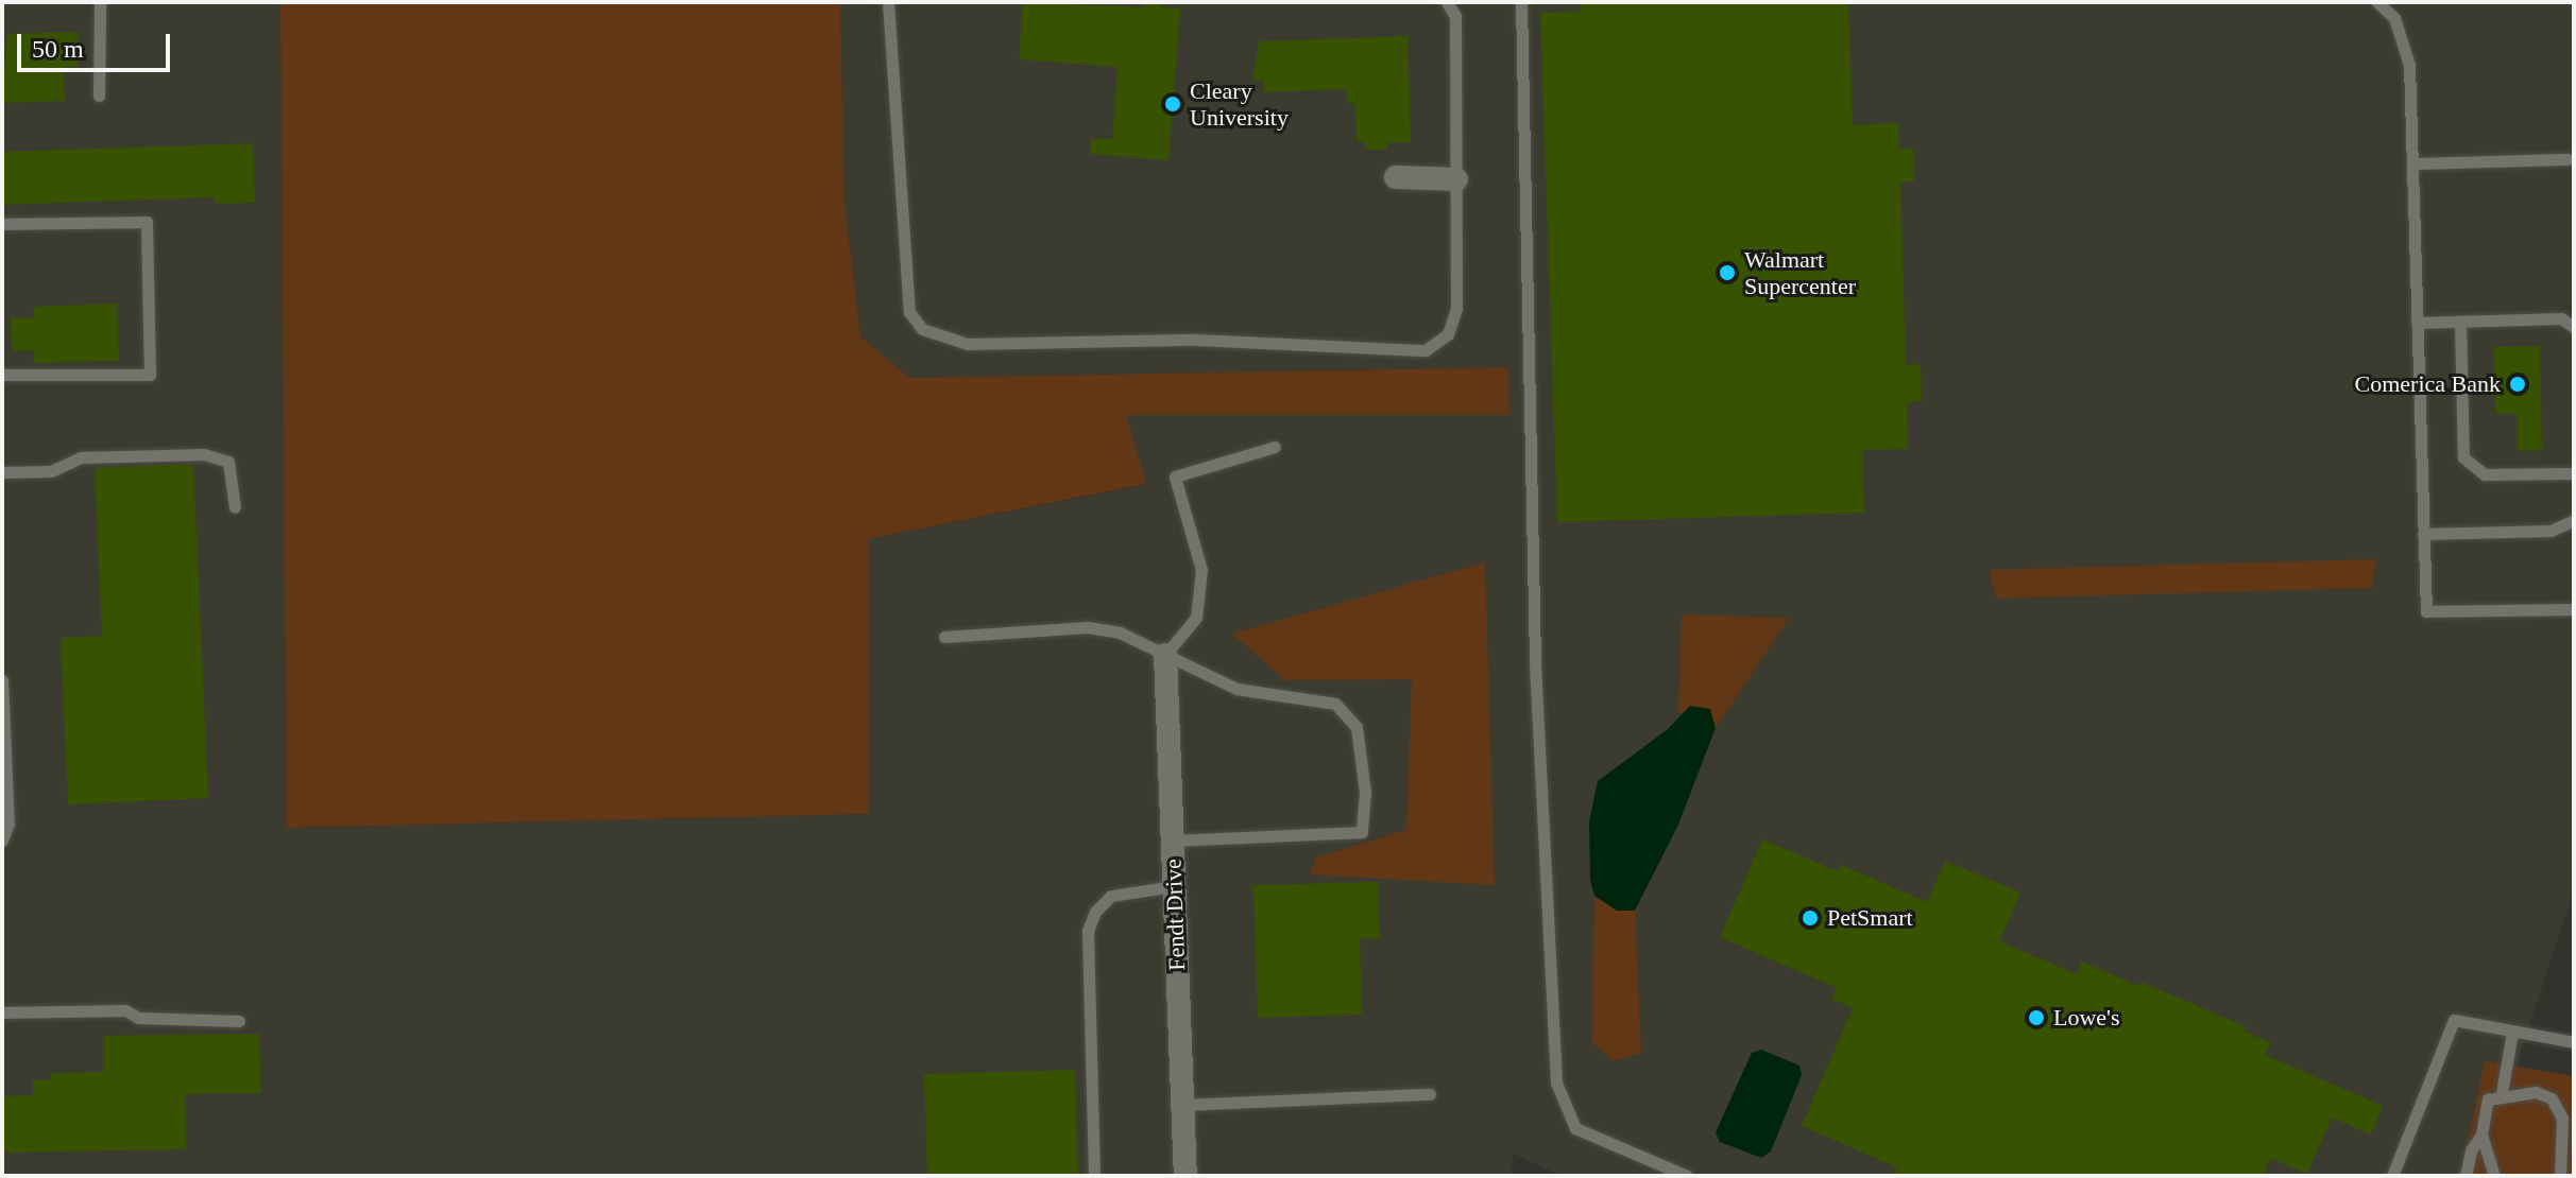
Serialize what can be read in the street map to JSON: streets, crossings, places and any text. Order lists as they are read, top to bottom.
{
  "streets": {
    "street": ["Fendt Drive"]
  },
  "places": [
    "Cleary University",
    "Walmart Supercenter",
    "Comerica Bank",
    "PetSmart",
    "Lowe's"
  ],
  "scale_bar": "50 m"
}
